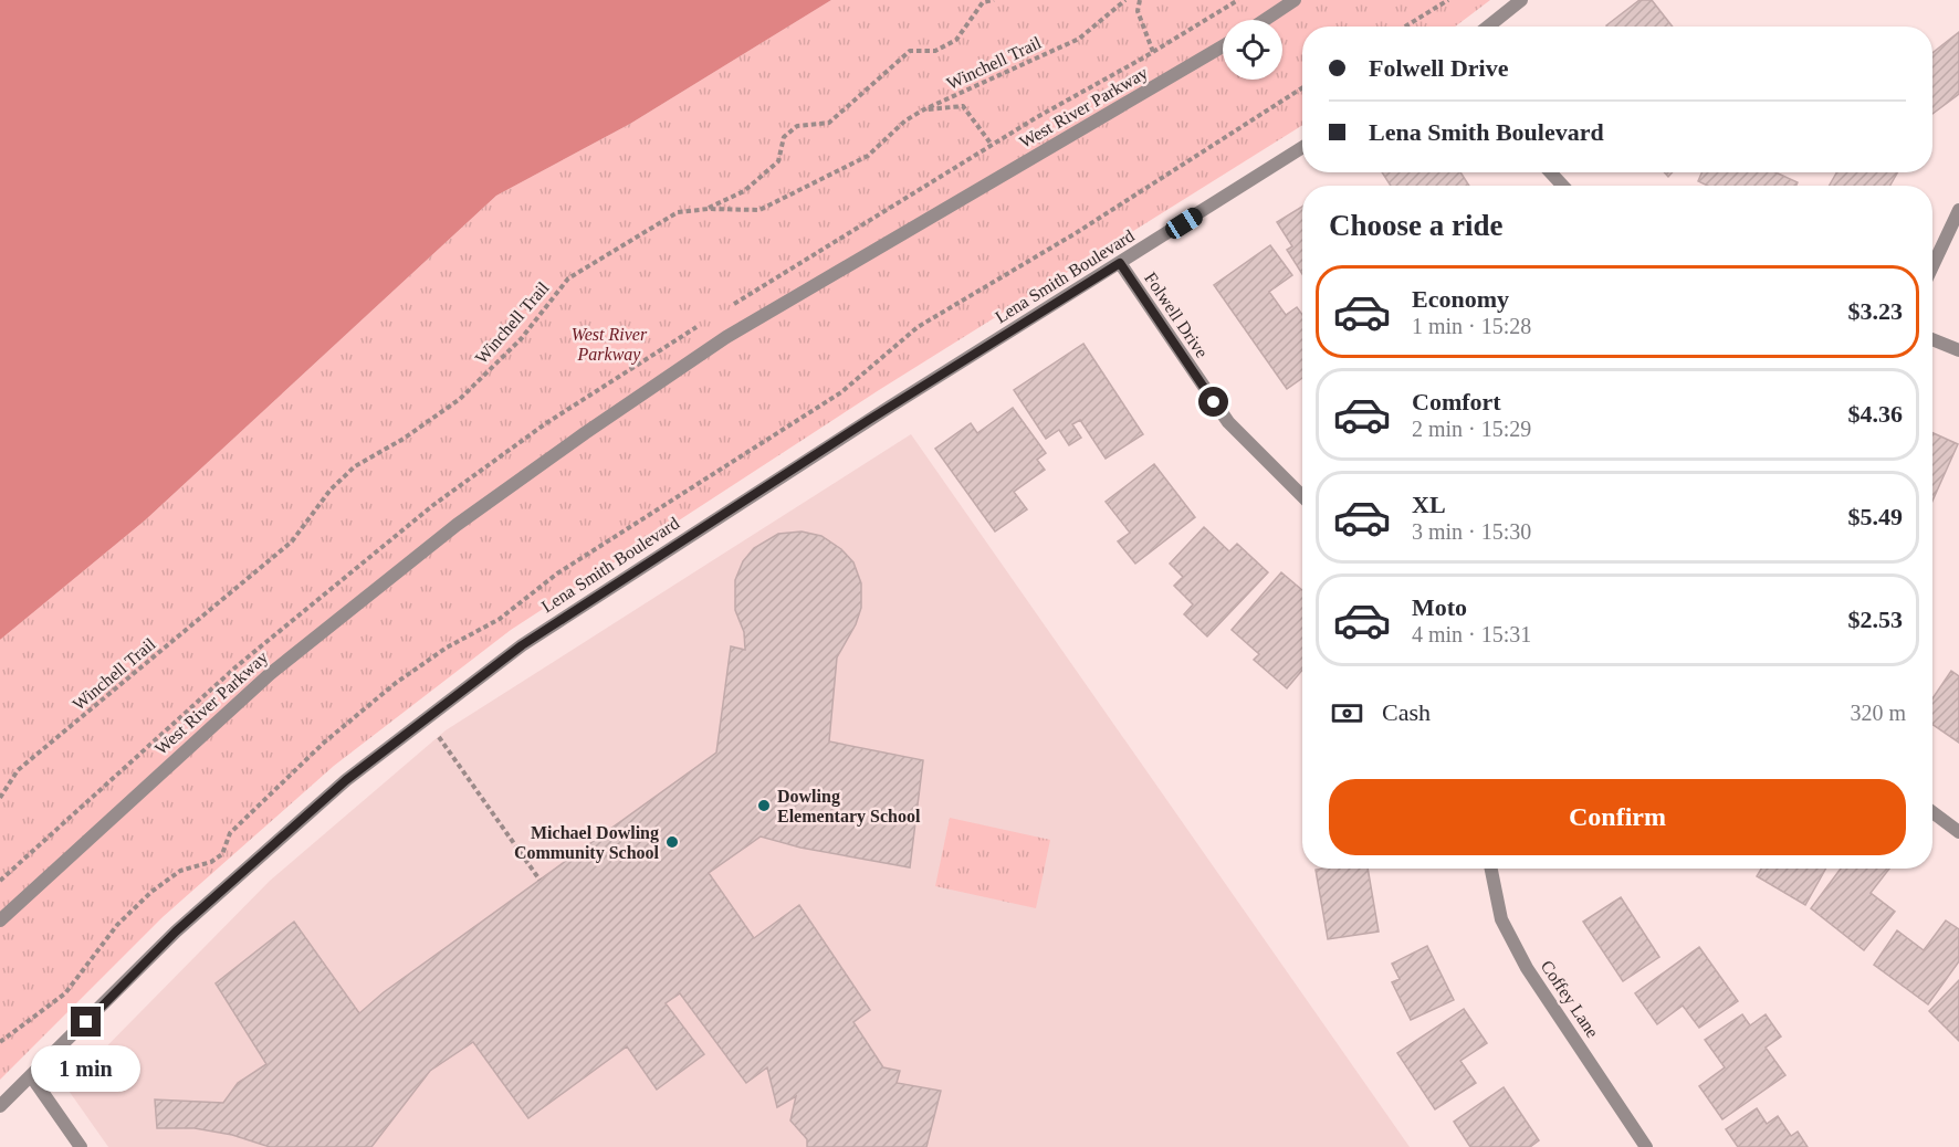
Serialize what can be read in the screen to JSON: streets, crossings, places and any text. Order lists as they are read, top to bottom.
{
  "streets": {
    "street": [
      "West River Parkway",
      "Lena Smith Boulevard",
      "Folwell Drive",
      "Coffey Lane"
    ],
    "path": ["Winchell Trail"]
  },
  "crossings": [
    ["Lena Smith Boulevard", "Folwell Drive"]
  ],
  "parks": ["West River Parkway"],
  "places": ["Dowling Elementary School", "Michael Dowling Community School"],
  "page": {
    "banner": ["Folwell Drive", "Lena Smith Boulevard"],
    "heading": "Choose a ride",
    "list": [
      {
        "name": "Economy",
        "note": "1 min · 15:28",
        "value": "$3.23"
      },
      {
        "name": "Comfort",
        "note": "2 min · 15:29",
        "value": "$4.36"
      },
      {
        "name": "XL",
        "note": "3 min · 15:30",
        "value": "$5.49"
      },
      {
        "name": "Moto",
        "note": "4 min · 15:31",
        "value": "$2.53"
      }
    ],
    "pay": ["Cash", "320 m"],
    "buttons": "Confirm",
    "bubble": "1 min"
  }
}
